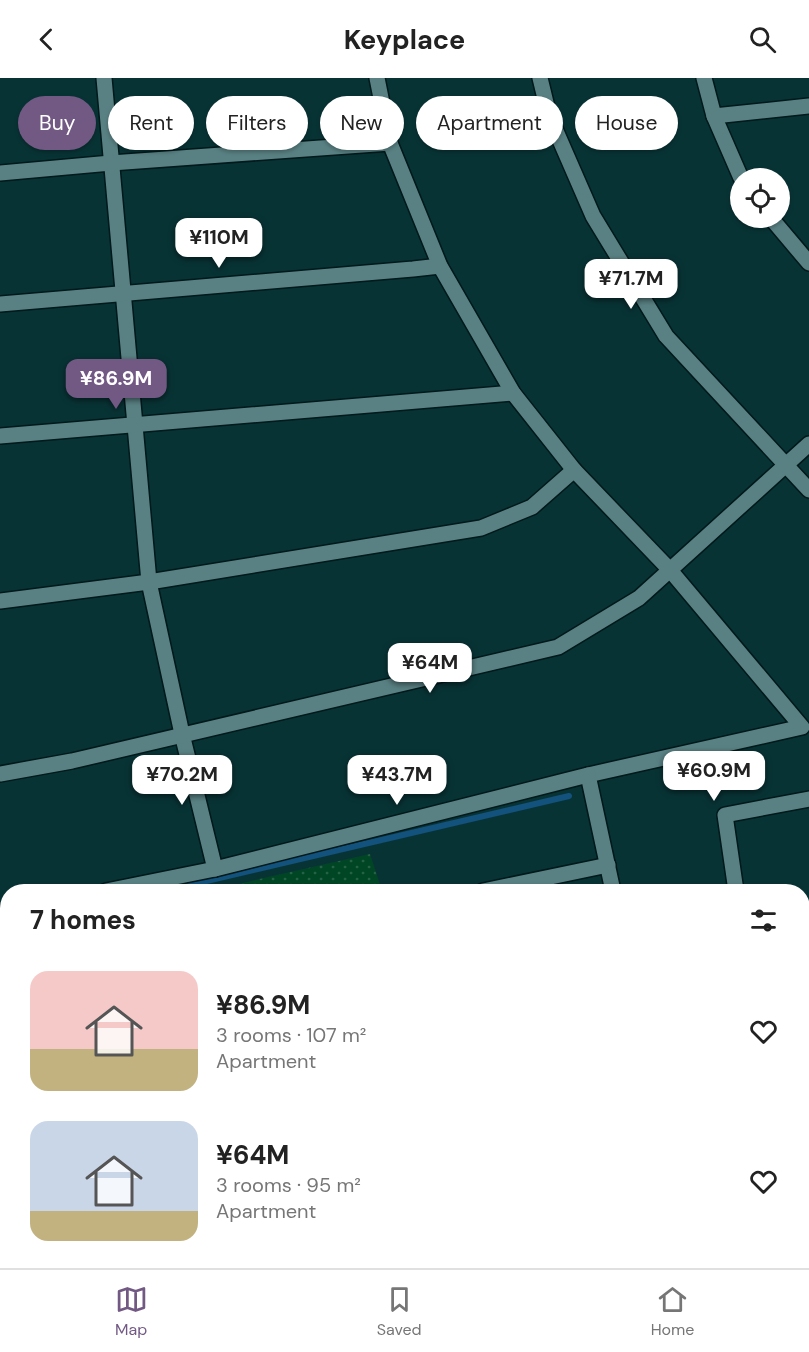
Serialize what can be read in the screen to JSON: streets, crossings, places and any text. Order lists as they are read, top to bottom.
{
  "page": {
    "header": "Keyplace",
    "chip": [
      "Buy",
      "Rent",
      "Filters",
      "New",
      "Apartment",
      "House"
    ],
    "price": [
      "¥110M",
      "¥71.7M",
      "¥86.9M",
      "¥64M",
      "¥60.9M",
      "¥70.2M",
      "¥43.7M"
    ],
    "heading": "7 homes",
    "list": [
      {
        "name": "¥86.9M",
        "note": "3 rooms · 107 m² · Apartment"
      },
      {
        "name": "¥64M",
        "note": "3 rooms · 95 m² · Apartment"
      }
    ],
    "tabs": ["Map", "Saved", "Home"]
  }
}
